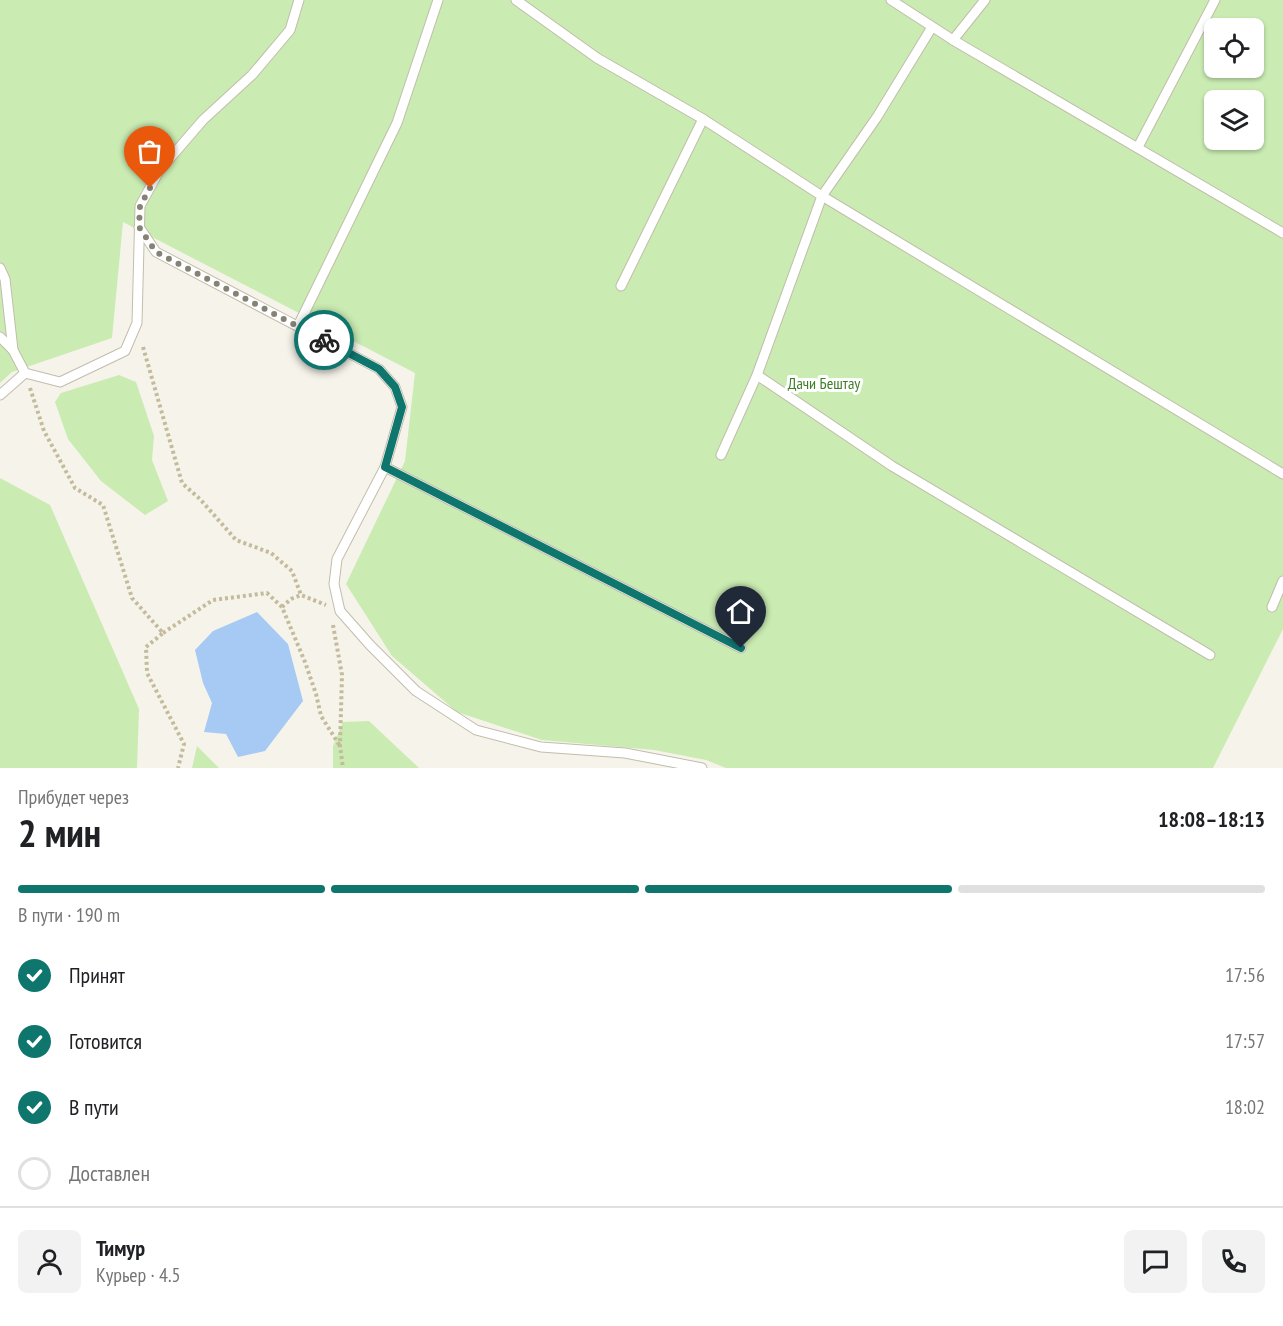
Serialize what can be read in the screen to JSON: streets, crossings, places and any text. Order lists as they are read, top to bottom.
{
  "parks": ["Дачи Бештау"],
  "page": {
    "heading": ["2 мин", "Прибудет через", "18:08–18:13"],
    "panel": ["Тимур", "Курьер · 4.5"],
    "bar": "В пути · 190 m",
    "list": [
      ["Принят", "17:56"],
      ["Готовится", "17:57"],
      ["В пути", "18:02"],
      "Доставлен"
    ]
  }
}
